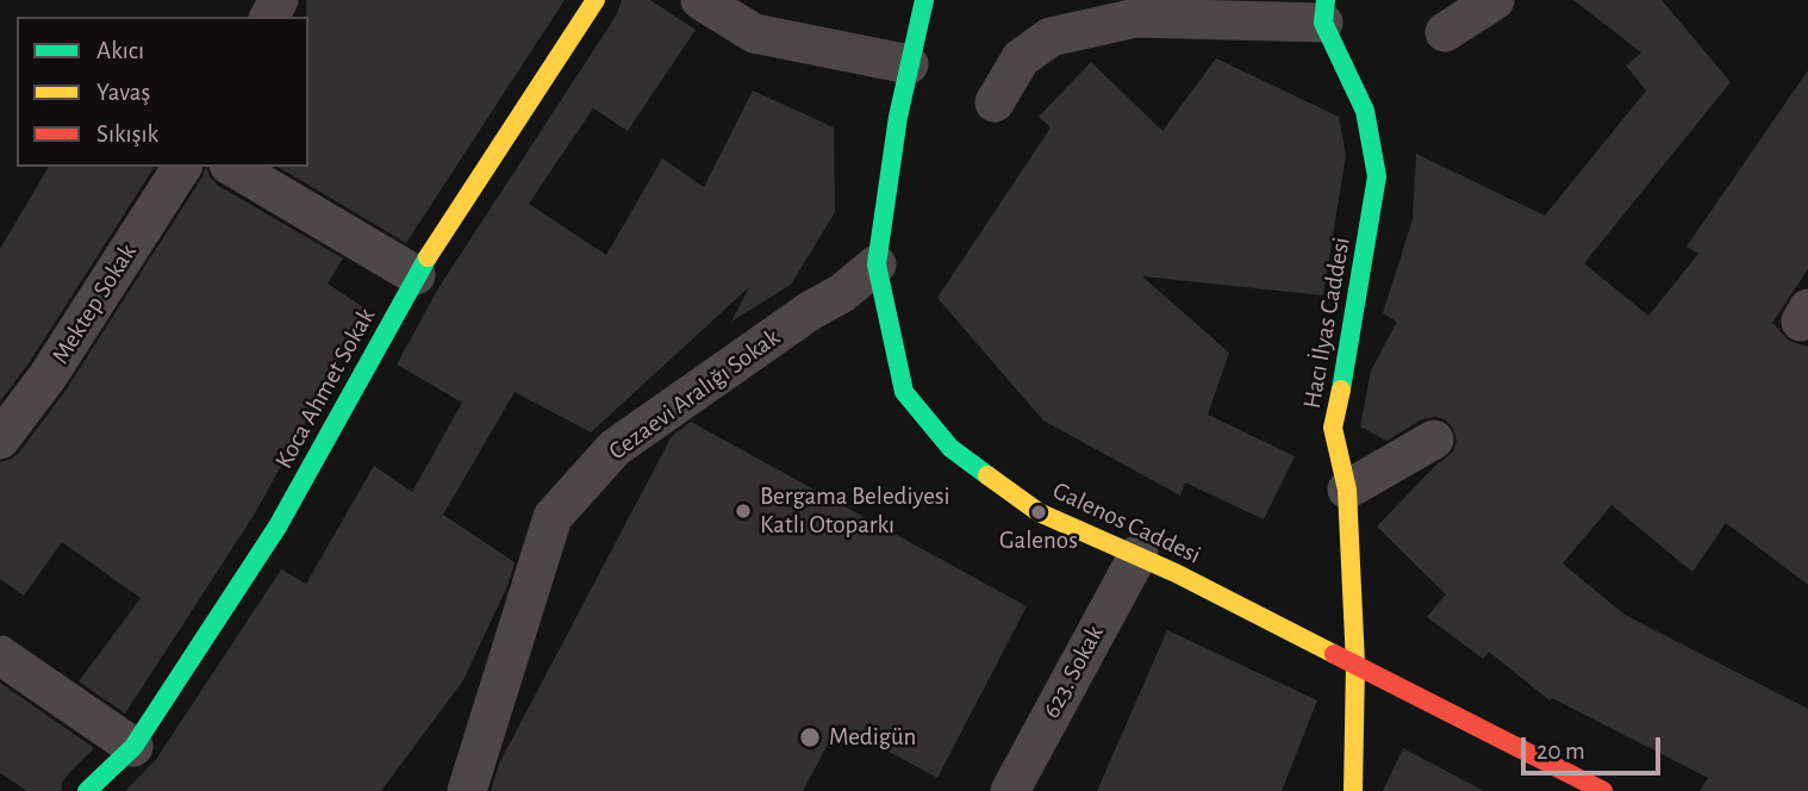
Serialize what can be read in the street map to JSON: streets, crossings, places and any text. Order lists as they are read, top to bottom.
{
  "streets": {
    "street": [
      "Mektep Sokak",
      "Hacı İlyas Caddesi",
      "Koca Ahmet Sokak",
      "Cezaevi Aralığı Sokak",
      "Galenos Caddesi",
      "623. Sokak"
    ]
  },
  "crossings": [
    ["Hacı İlyas Caddesi", "Galenos Caddesi"],
    ["Cezaevi Aralığı Sokak", "Galenos Caddesi"],
    ["Galenos Caddesi", "623. Sokak"]
  ],
  "places": ["Bergama Belediyesi Katlı Otoparkı", "Galenos", "Medigün"],
  "legend": ["Akıcı", "Yavaş", "Sıkışık"],
  "scale_bar": "20 m"
}
